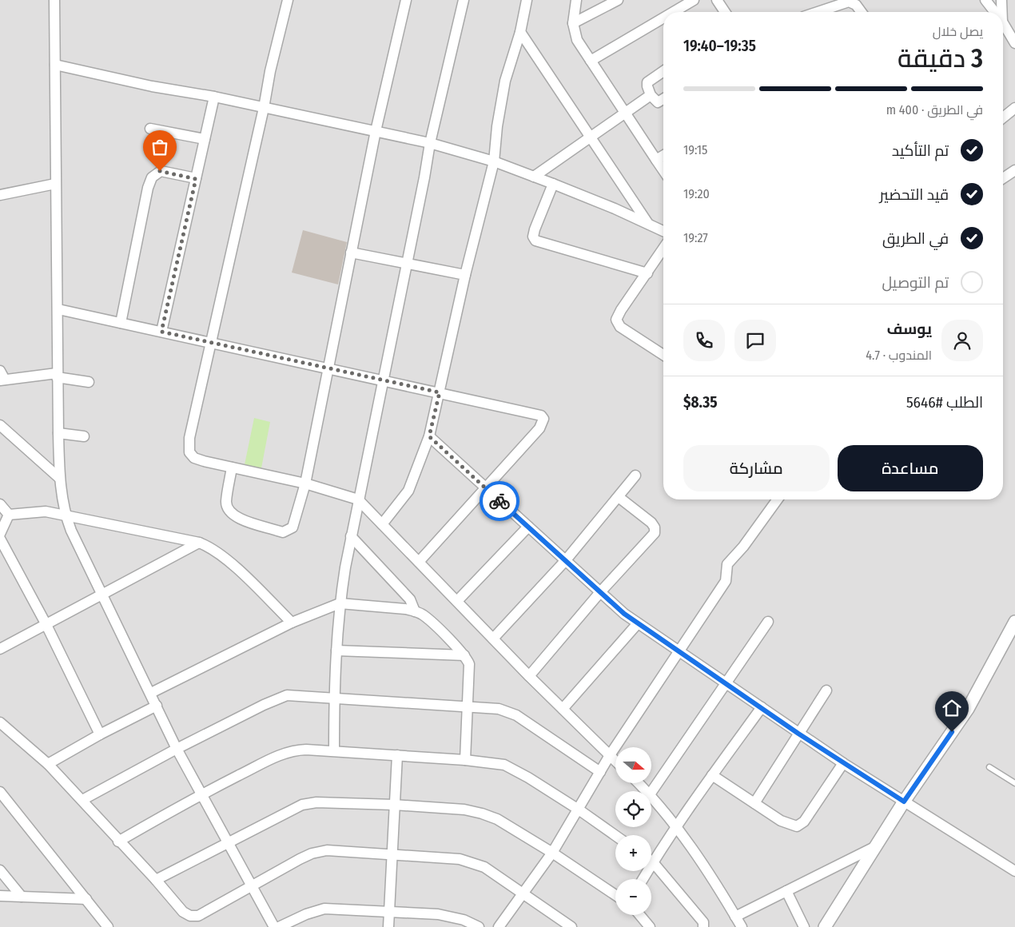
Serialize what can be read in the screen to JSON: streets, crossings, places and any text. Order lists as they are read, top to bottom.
{
  "north": "right",
  "page": {
    "heading": ["3 دقيقة", "يصل خلال", "19:35–19:40"],
    "panel": [
      "يوسف",
      "المندوب · 4.7",
      "الطلب #5646",
      "$8.35"
    ],
    "bar": "في الطريق · 400 m",
    "list": [
      ["تم التأكيد", "19:15"],
      ["قيد التحضير", "19:20"],
      ["في الطريق", "19:27"],
      "تم التوصيل"
    ],
    "buttons": ["مساعدة", "مشاركة"],
    "map_buttons": ["+", "−"]
  }
}
